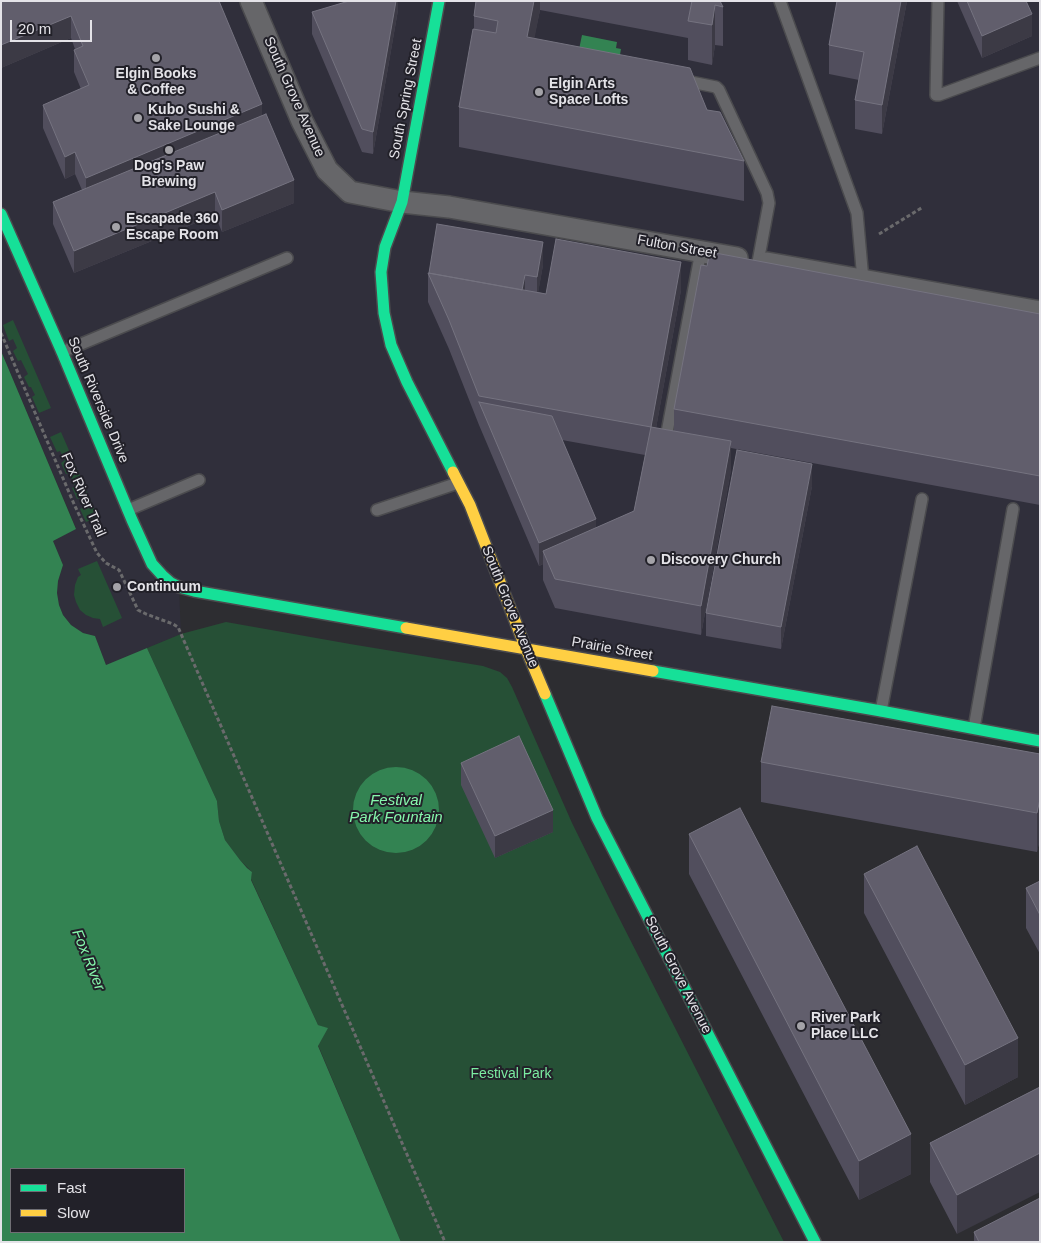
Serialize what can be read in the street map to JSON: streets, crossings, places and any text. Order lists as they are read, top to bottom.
{
  "streets": {
    "street": [
      "South Grove Avenue",
      "South Spring Street",
      "Fulton Street",
      "South Riverside Drive",
      "Prairie Street"
    ],
    "path": ["Fox River Trail"]
  },
  "crossings": [
    ["South Grove Avenue", "South Spring Street"],
    ["South Grove Avenue", "Fulton Street"],
    ["South Grove Avenue", "Prairie Street"],
    ["South Spring Street", "Fulton Street"],
    ["South Riverside Drive", "Prairie Street"]
  ],
  "water": ["Festival Park Fountain", "Fox River"],
  "parks": ["Festival Park"],
  "places": [
    "Elgin Books & Coffee",
    "Elgin Arts Space Lofts",
    "Kubo Sushi & Sake Lounge",
    "Dog's Paw Brewing",
    "Escapade 360 Escape Room",
    "Discovery Church",
    "Continuum",
    "River Park Place LLC"
  ],
  "legend": ["Fast", "Slow"],
  "scale_bar": "20 m"
}
